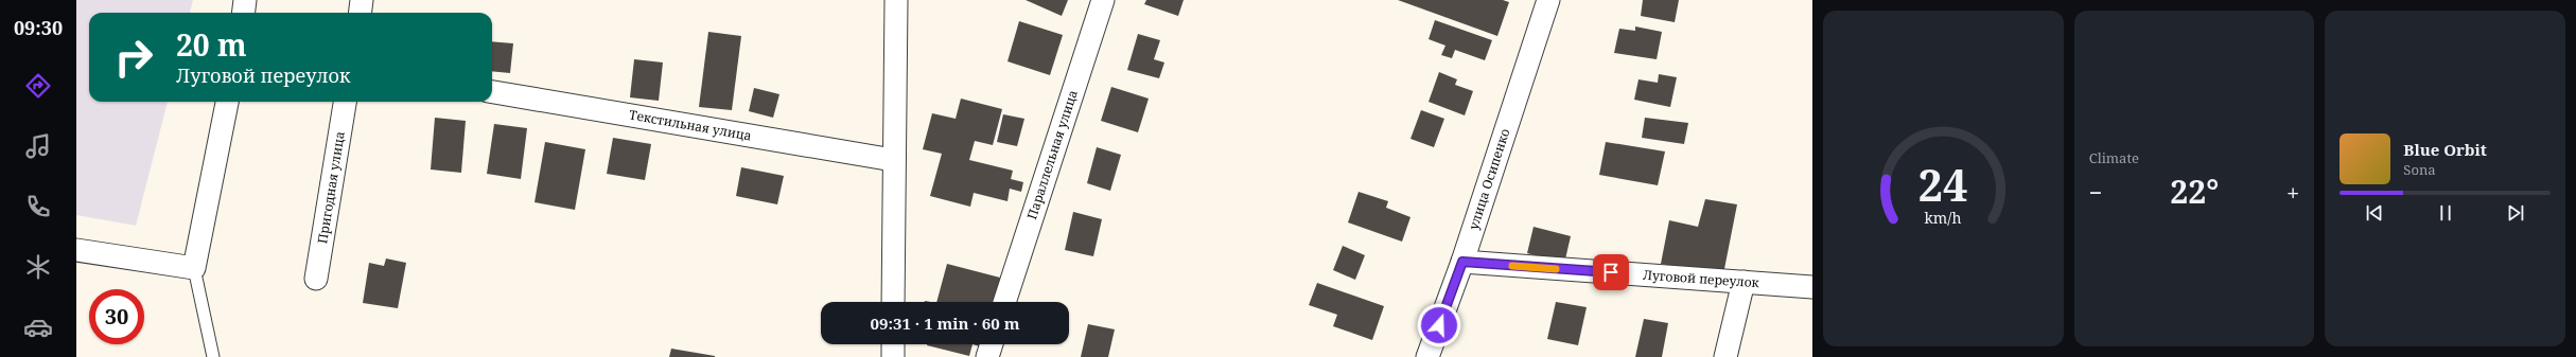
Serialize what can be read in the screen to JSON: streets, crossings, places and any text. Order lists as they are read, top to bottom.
{
  "streets": {
    "street": [
      "Текстильная улица",
      "Параллельная улица",
      "улица Осипенко",
      "Пригодная улица",
      "Луговой переулок"
    ]
  },
  "crossings": [
    ["улица Осипенко", "Луговой переулок"]
  ],
  "page": {
    "tabs": "09:30",
    "tile": "Climate",
    "turn": ["20 m", "Луговой переулок"],
    "song": ["Blue Orbit", "Sona"],
    "heat": ["−", "22°", "+"],
    "limit": "30",
    "trip": "09:31 · 1 min · 60 m",
    "gauge": ["24", "km/h"]
  }
}
